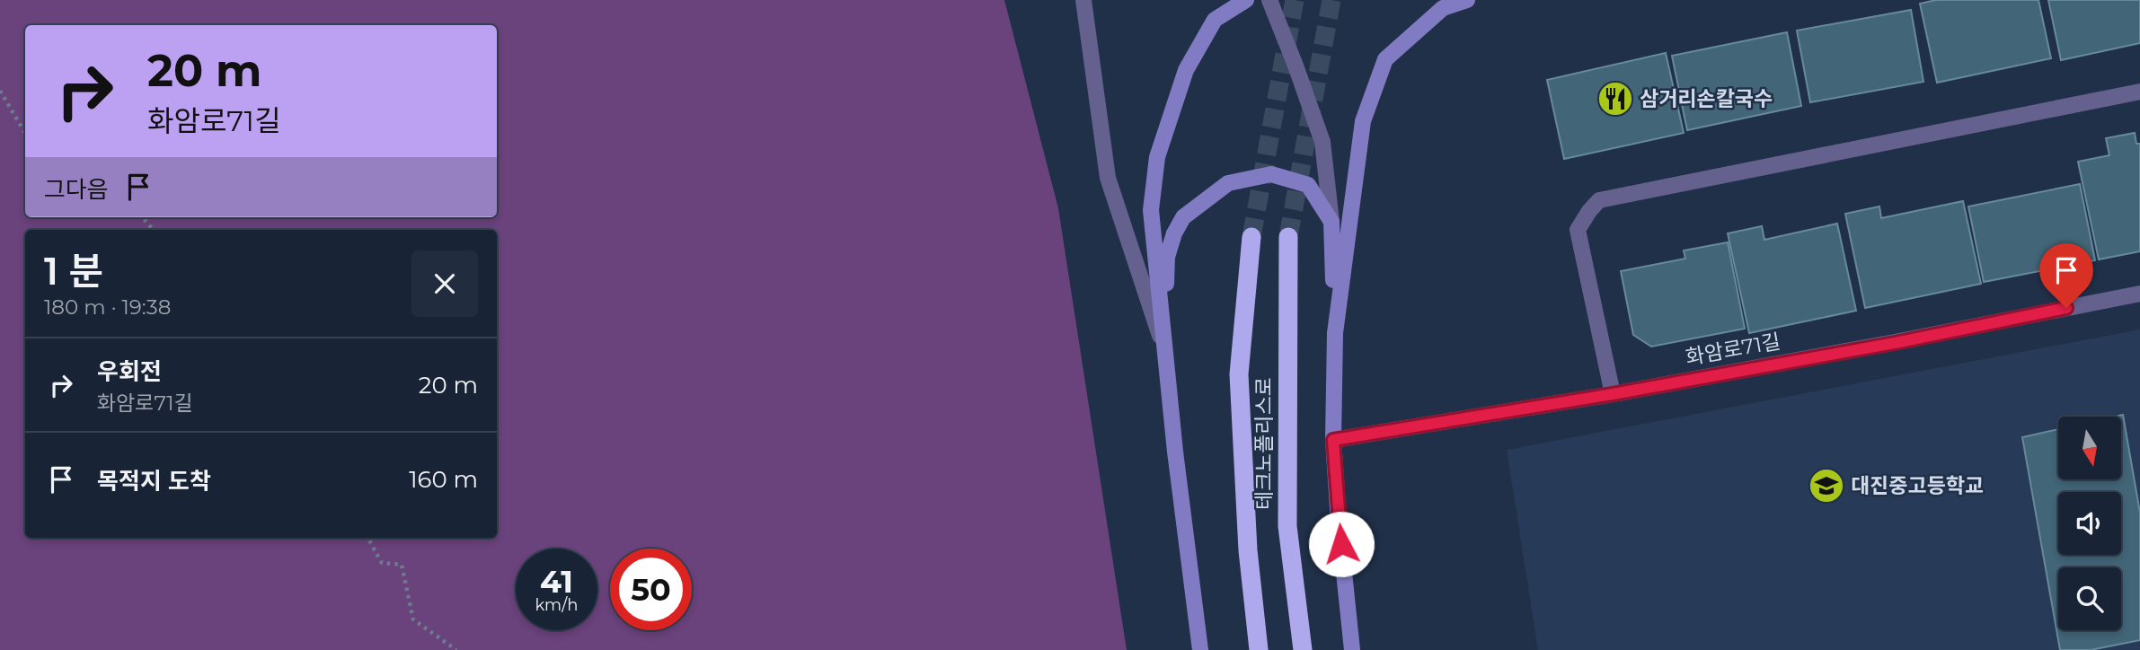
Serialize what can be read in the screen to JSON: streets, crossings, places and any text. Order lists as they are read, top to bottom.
{
  "streets": {
    "highway": ["테크노폴리스로"],
    "street": ["화암로71길"]
  },
  "places": {
    "restaurant": ["삼거리손칼국수"],
    "school or university": ["대진중고등학교"]
  },
  "north": "bottom",
  "page": {
    "turn": ["20 m", "화암로71길"],
    "then": "그다음",
    "heading": ["1 분", "180 m · 19:38"],
    "list": [
      {
        "name": "우회전",
        "note": "화암로71길",
        "value": "20 m"
      },
      {
        "name": "목적지 도착",
        "value": "160 m"
      }
    ],
    "speed": "41 km/h",
    "limit": "50"
  }
}
